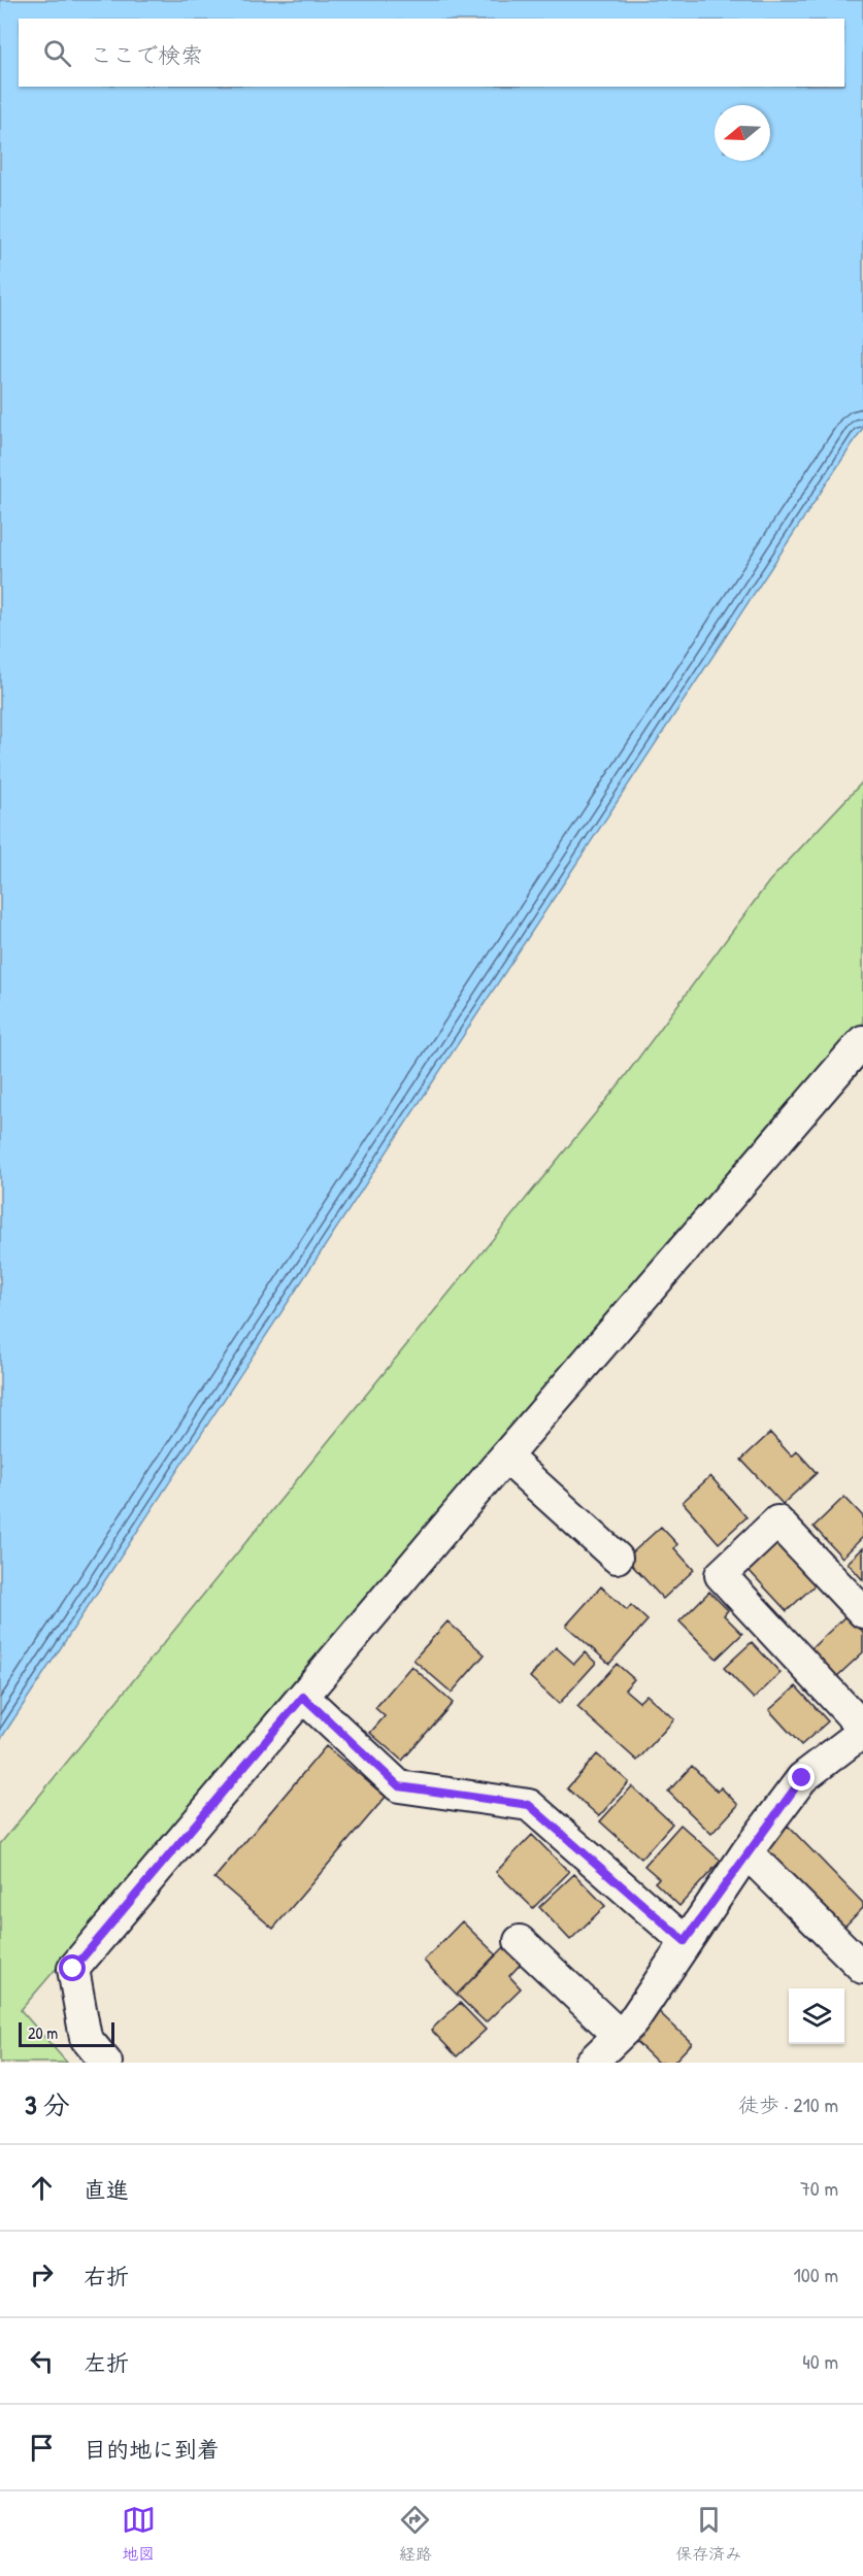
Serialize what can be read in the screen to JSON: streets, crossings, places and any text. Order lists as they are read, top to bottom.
{
  "scale_bar": "20 m",
  "north": "left",
  "page": {
    "search": "ここで検索",
    "scale": "20 m",
    "heading": ["3 分", "徒歩 · 210 m"],
    "list": [
      ["直進", "70 m"],
      ["右折", "100 m"],
      ["左折", "40 m"],
      "目的地に到着"
    ],
    "nav": ["地図", "経路", "保存済み"]
  }
}
